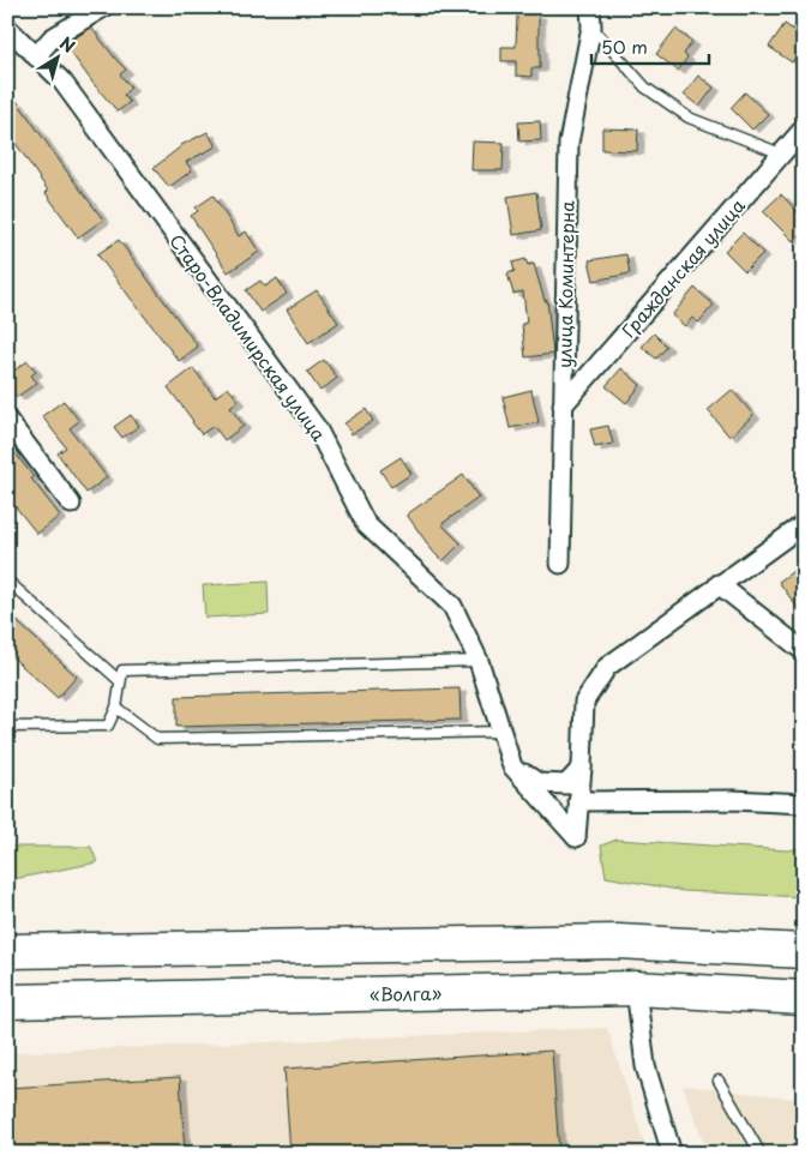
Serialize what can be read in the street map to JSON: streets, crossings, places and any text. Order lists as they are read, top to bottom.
{
  "streets": {
    "highway": ["«Волга»"],
    "street": ["Гражданская улица", "улица Коминтерна", "Старо-Владимирская улица"]
  },
  "crossings": [
    ["Гражданская улица", "улица Коминтерна"]
  ],
  "scale_bar": "50 m",
  "north": "top right"
}
